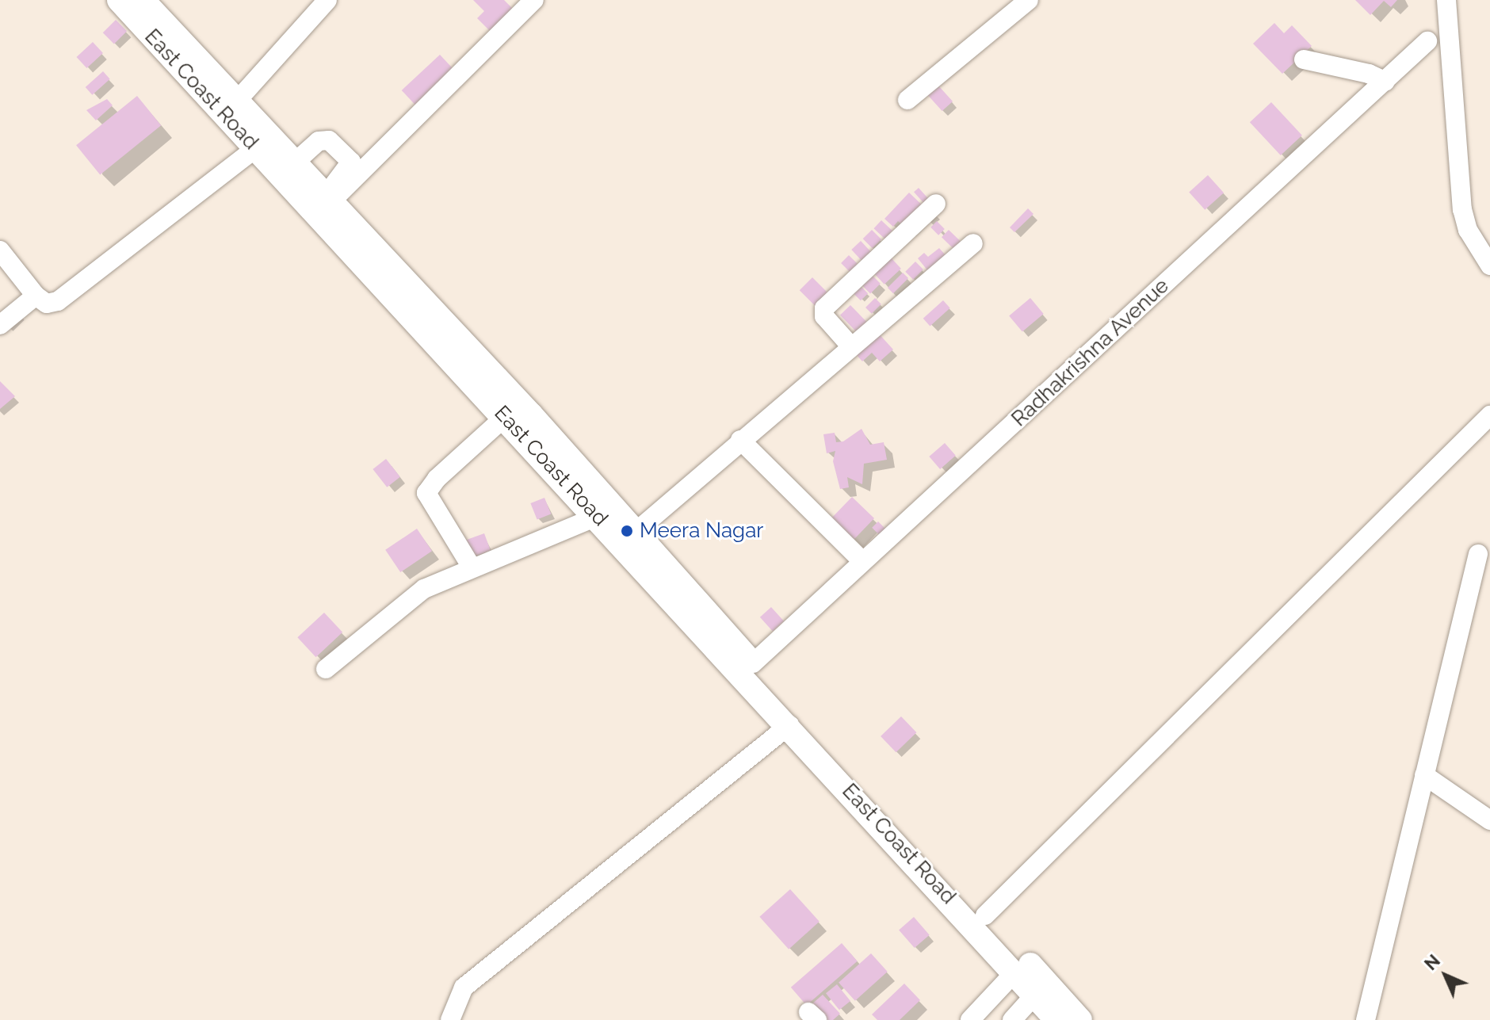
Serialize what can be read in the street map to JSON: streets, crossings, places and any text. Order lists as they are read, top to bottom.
{
  "streets": {
    "main road": ["East Coast Road"],
    "street": ["Radhakrishna Avenue"]
  },
  "crossings": [
    ["East Coast Road", "Radhakrishna Avenue"]
  ],
  "places": ["Meera Nagar"],
  "north": "top left"
}
